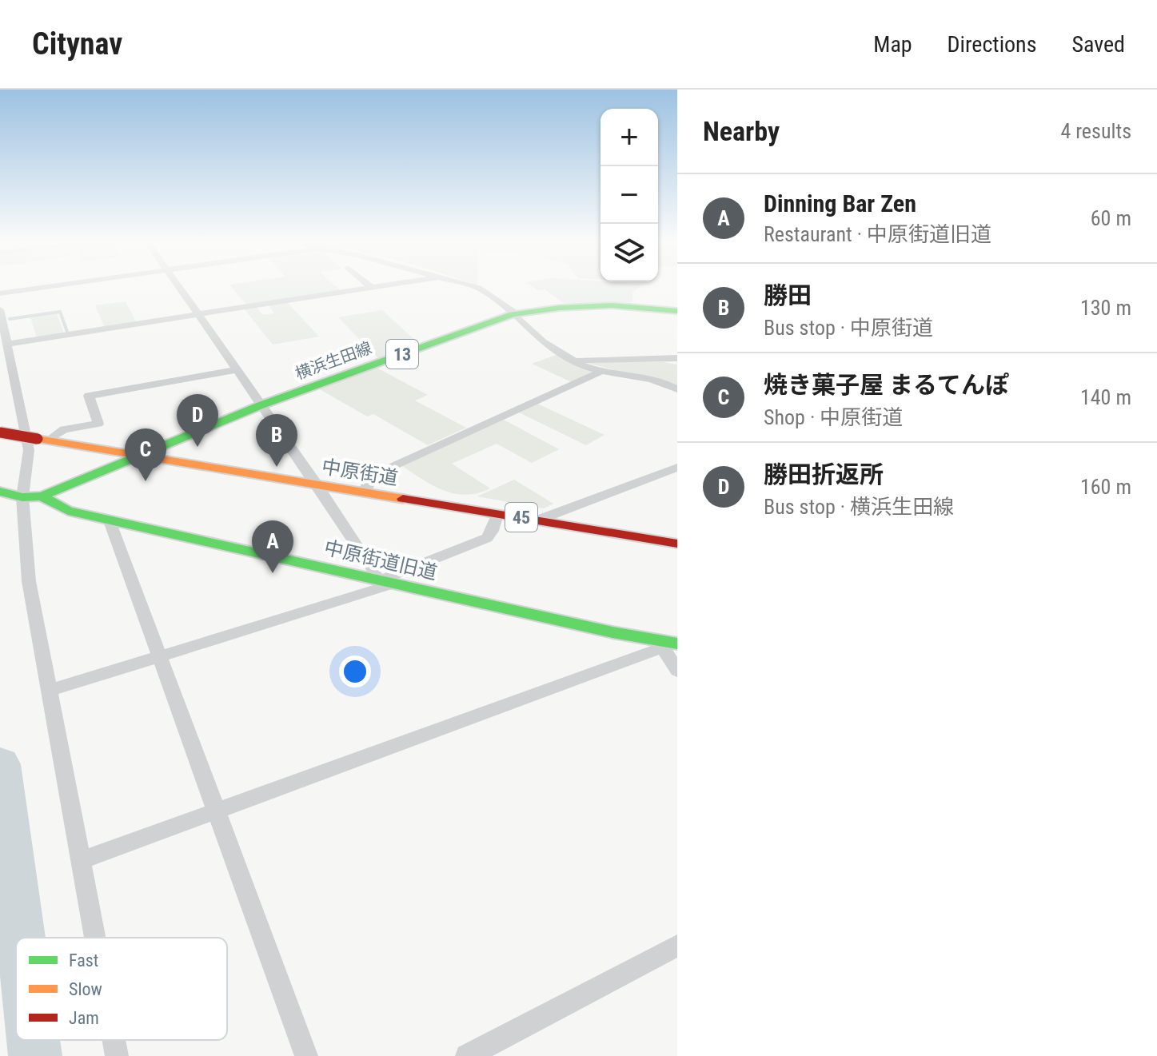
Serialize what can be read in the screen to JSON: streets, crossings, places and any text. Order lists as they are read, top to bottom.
{
  "streets": {
    "main road": [
      "13",
      "横浜生田線",
      "中原街道",
      "45",
      "中原街道旧道"
    ]
  },
  "crossings": [
    ["横浜生田線", "中原街道"],
    ["横浜生田線", "中原街道旧道"],
    ["中原街道", "45"]
  ],
  "legend": ["Fast", "Slow", "Jam"],
  "page": {
    "header": "Citynav",
    "nav": ["Map", "Directions", "Saved"],
    "heading": ["Nearby", "4 results"],
    "map_buttons": ["+", "−"],
    "list": [
      {
        "mark": "A",
        "name": "Dinning Bar Zen",
        "note": "Restaurant · 中原街道旧道",
        "value": "60 m"
      },
      {
        "mark": "B",
        "name": "勝田",
        "note": "Bus stop · 中原街道",
        "value": "130 m"
      },
      {
        "mark": "C",
        "name": "焼き菓子屋 まるてんぽ",
        "note": "Shop · 中原街道",
        "value": "140 m"
      },
      {
        "mark": "D",
        "name": "勝田折返所",
        "note": "Bus stop · 横浜生田線",
        "value": "160 m"
      }
    ],
    "pins": [
      "D",
      "B",
      "C",
      "A"
    ]
  }
}
